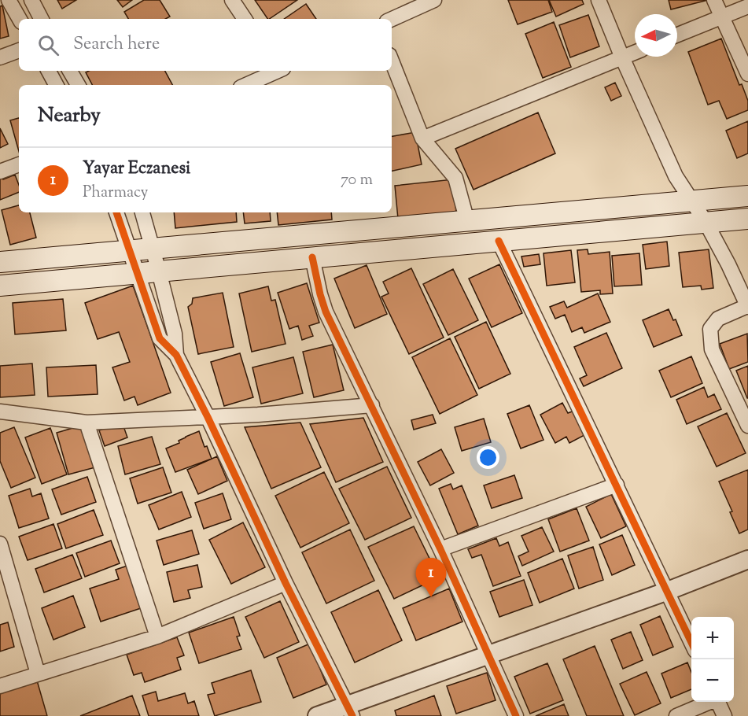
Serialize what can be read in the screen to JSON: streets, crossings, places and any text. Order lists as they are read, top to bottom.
{
  "north": "left",
  "page": {
    "search": "Search here",
    "heading": "Nearby",
    "list": [
      {
        "mark": "1",
        "name": "Yayar Eczanesi",
        "note": "Pharmacy",
        "value": "70 m"
      }
    ],
    "pins": "1",
    "map_buttons": ["+", "−"]
  }
}
